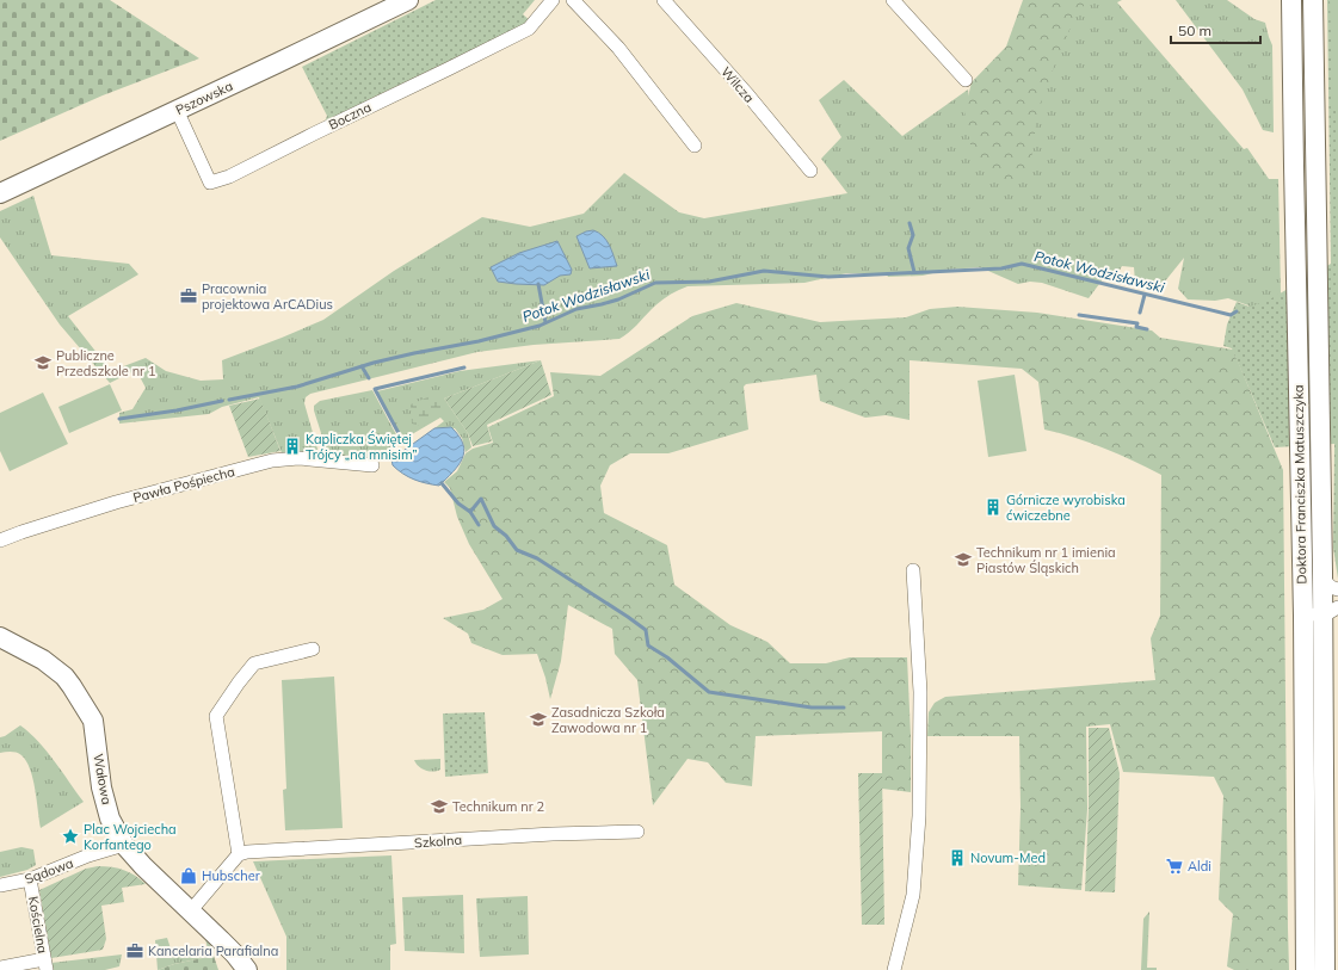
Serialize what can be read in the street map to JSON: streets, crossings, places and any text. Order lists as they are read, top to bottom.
{
  "streets": {
    "main road": ["Pszowska", "Doktora Franciszka Matuszczyka", "Wałowa"],
    "street": [
      "Wilcza",
      "Boczna",
      "Pawła Pośpiecha",
      "Szkolna",
      "Sądowa",
      "Kościelna"
    ]
  },
  "crossings": [
    ["Pszowska", "Boczna"],
    ["Wałowa", "Sądowa"],
    ["Sądowa", "Kościelna"]
  ],
  "water": ["Potok Wodzisławski"],
  "places": {
    "office": ["Pracownia projektowa ArCADius", "Kancelaria Parafialna"],
    "school or university": [
      "Publiczne Przedszkole nr 1",
      "Technikum nr 1 imienia Piastów Śląskich",
      "Zasadnicza Szkoła Zawodowa nr 1",
      "Technikum nr 2"
    ],
    "building": ["Kapliczka Świętej Trójcy „na mnisim”", "Górnicze wyrobiska ćwiczebne", "Novum-Med"],
    "place": ["Plac Wojciecha Korfantego"],
    "supermarket": ["Aldi"],
    "shop": ["Hubscher"]
  },
  "scale_bar": "50 m"
}
